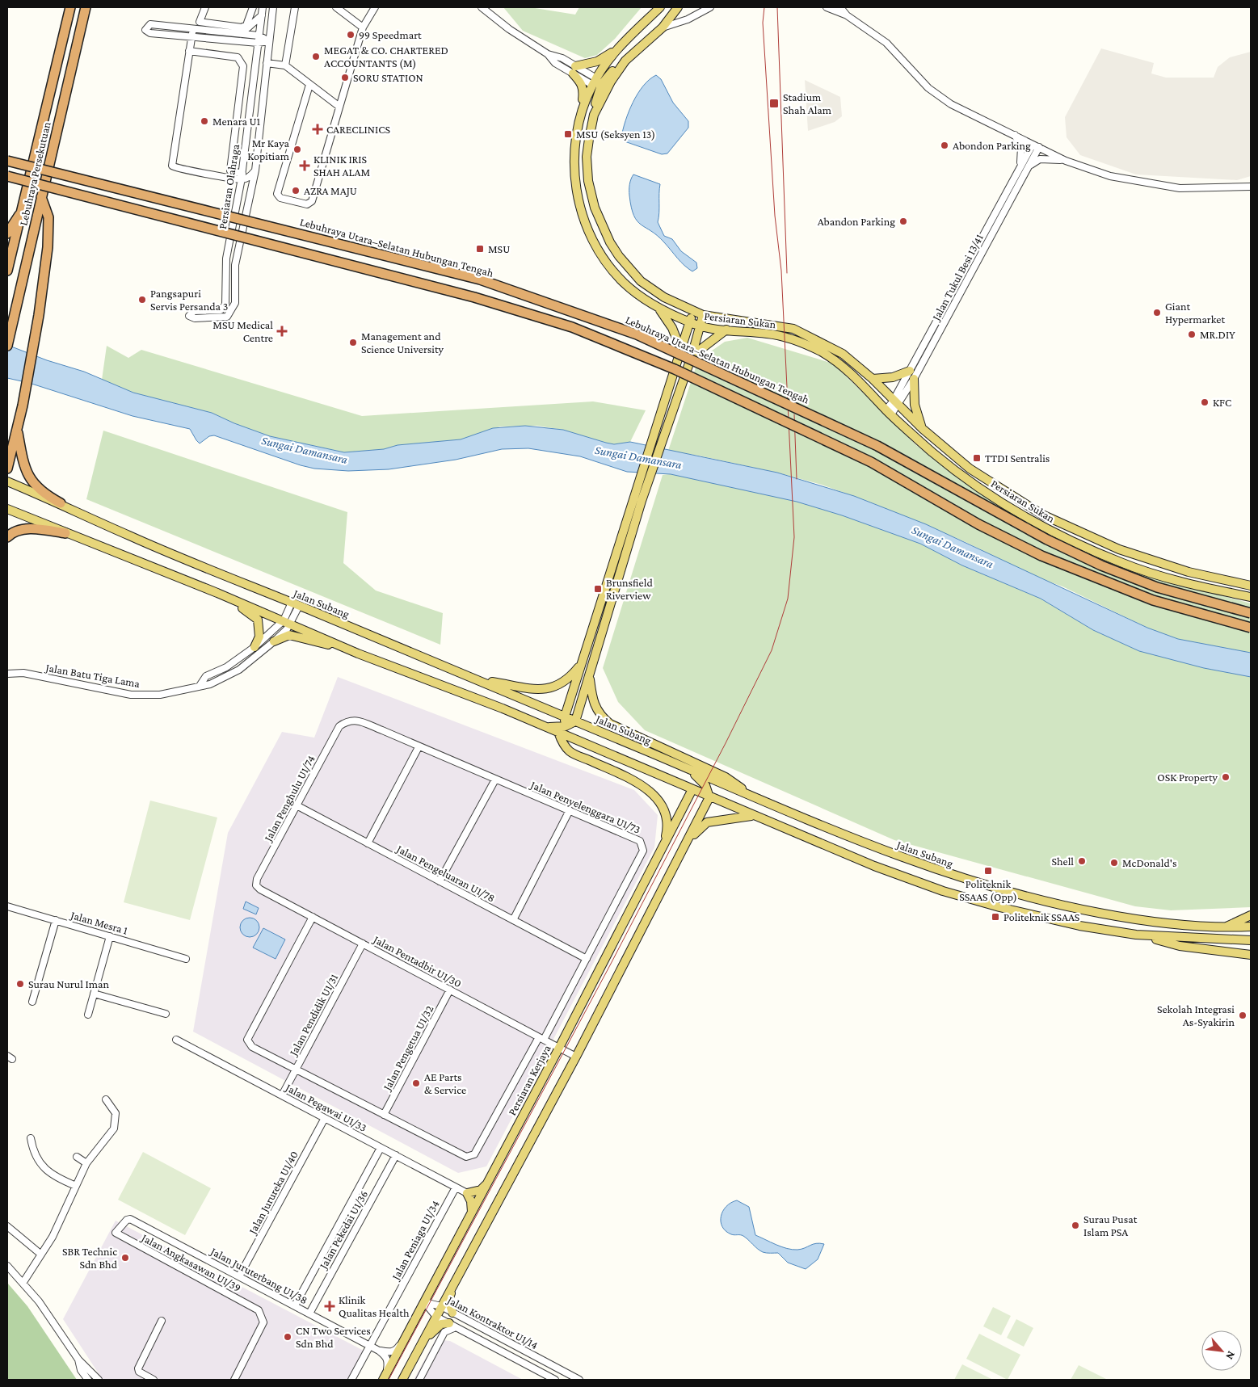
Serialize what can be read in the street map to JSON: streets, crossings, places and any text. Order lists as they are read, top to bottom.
{
  "streets": {
    "highway": ["Lebuhraya Persekutuan", "Lebuhraya Utara–Selatan Hubungan Tengah"],
    "main road": ["Persiaran Sukan", "Jalan Subang", "Persiaran Kerjaya"],
    "street": [
      "Persiaran Olahraga",
      "Jalan Tukul Besi 13/41",
      "Jalan Batu Tiga Lama",
      "Jalan Penghulu U1/74",
      "Jalan Penyelenggara U1/73",
      "Jalan Pengeluaran U1/78",
      "Jalan Mesra 1",
      "Jalan Pentadbir U1/30",
      "Jalan Pendidik U1/31",
      "Jalan Pengetua U1/32",
      "Jalan Pegawai U1/33",
      "Jalan Jurureka U1/40",
      "Jalan Pekedai U1/36",
      "Jalan Peniaga U1/34",
      "Jalan Angkasawan U1/39",
      "Jalan Juruterbang U1/38",
      "Jalan Kontraktor U1/14"
    ]
  },
  "crossings": [
    ["Jalan Tukul Besi 13/41", "Persiaran Sukan"],
    ["Jalan Penghulu U1/74", "Jalan Penyelenggara U1/73"],
    ["Jalan Penghulu U1/74", "Jalan Pengeluaran U1/78"],
    ["Jalan Penghulu U1/74", "Jalan Pentadbir U1/30"],
    ["Jalan Penyelenggara U1/73", "Jalan Pengeluaran U1/78"],
    ["Jalan Penyelenggara U1/73", "Jalan Pentadbir U1/30"],
    ["Jalan Pentadbir U1/30", "Jalan Pendidik U1/31"],
    ["Jalan Pentadbir U1/30", "Jalan Pengetua U1/32"],
    ["Jalan Pentadbir U1/30", "Persiaran Kerjaya"],
    ["Jalan Pendidik U1/31", "Jalan Pegawai U1/33"],
    ["Persiaran Kerjaya", "Jalan Kontraktor U1/14"],
    ["Jalan Pegawai U1/33", "Jalan Jurureka U1/40"],
    ["Jalan Pegawai U1/33", "Jalan Pekedai U1/36"],
    ["Jalan Pegawai U1/33", "Jalan Peniaga U1/34"],
    ["Jalan Jurureka U1/40", "Jalan Juruterbang U1/38"],
    ["Jalan Pekedai U1/36", "Jalan Juruterbang U1/38"],
    ["Jalan Peniaga U1/34", "Jalan Juruterbang U1/38"],
    ["Jalan Angkasawan U1/39", "Jalan Juruterbang U1/38"]
  ],
  "water": ["Sungai Damansara"],
  "places": {
    "other": [
      "99 Speedmart",
      "MEGAT & CO. CHARTERED ACCOUNTANTS (M)",
      "SORU STATION",
      "Menara U1",
      "Abondon Parking",
      "Mr Kaya Kopitiam",
      "AZRA MAJU",
      "Abandon Parking",
      "Pangsapuri Servis Persanda 3",
      "Giant Hypermarket",
      "MR.DIY",
      "Management and Science University",
      "KFC",
      "OSK Property",
      "Shell",
      "McDonald's",
      "Surau Nurul Iman",
      "Sekolah Integrasi As-Syakirin",
      "AE Parts & Service",
      "Surau Pusat Islam PSA",
      "SBR Technic Sdn Bhd",
      "CN Two Services Sdn Bhd"
    ],
    "transit": [
      "Stadium Shah Alam",
      "MSU (Seksyen 13)",
      "MSU",
      "TTDI Sentralis",
      "Brunsfield Riverview",
      "Politeknik SSAAS (Opp)",
      "Politeknik SSAAS"
    ],
    "health": [
      "CARECLINICS",
      "KLINIK IRIS SHAH ALAM",
      "MSU Medical Centre",
      "Klinik Qualitas Health"
    ]
  },
  "north": "bottom right"
}
